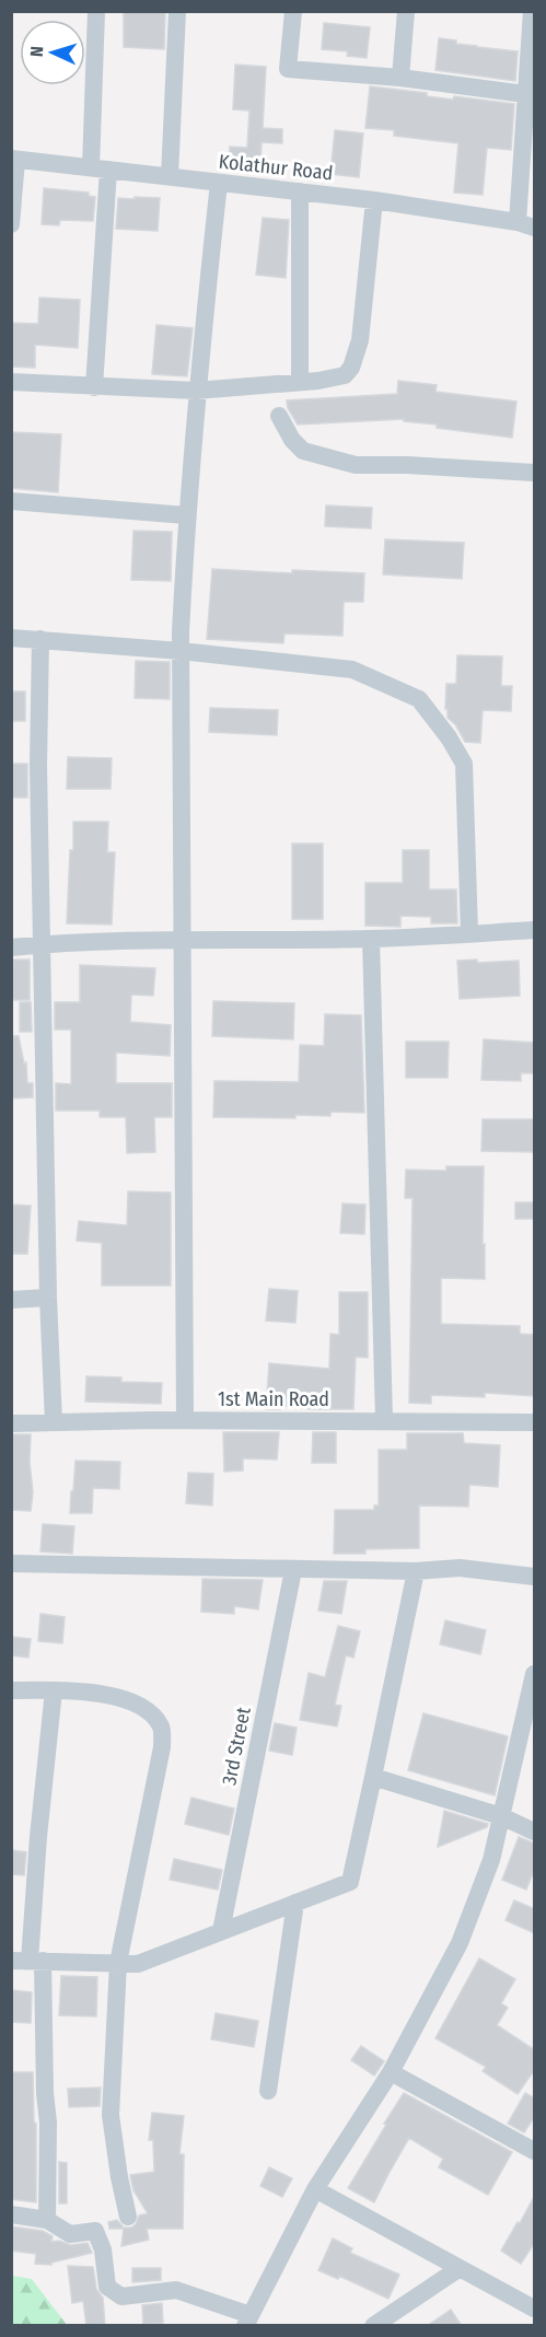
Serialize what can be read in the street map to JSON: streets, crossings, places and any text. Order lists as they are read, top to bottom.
{
  "streets": {
    "street": ["Kolathur Road", "1st Main Road", "3rd Street"]
  },
  "north": "left"
}
